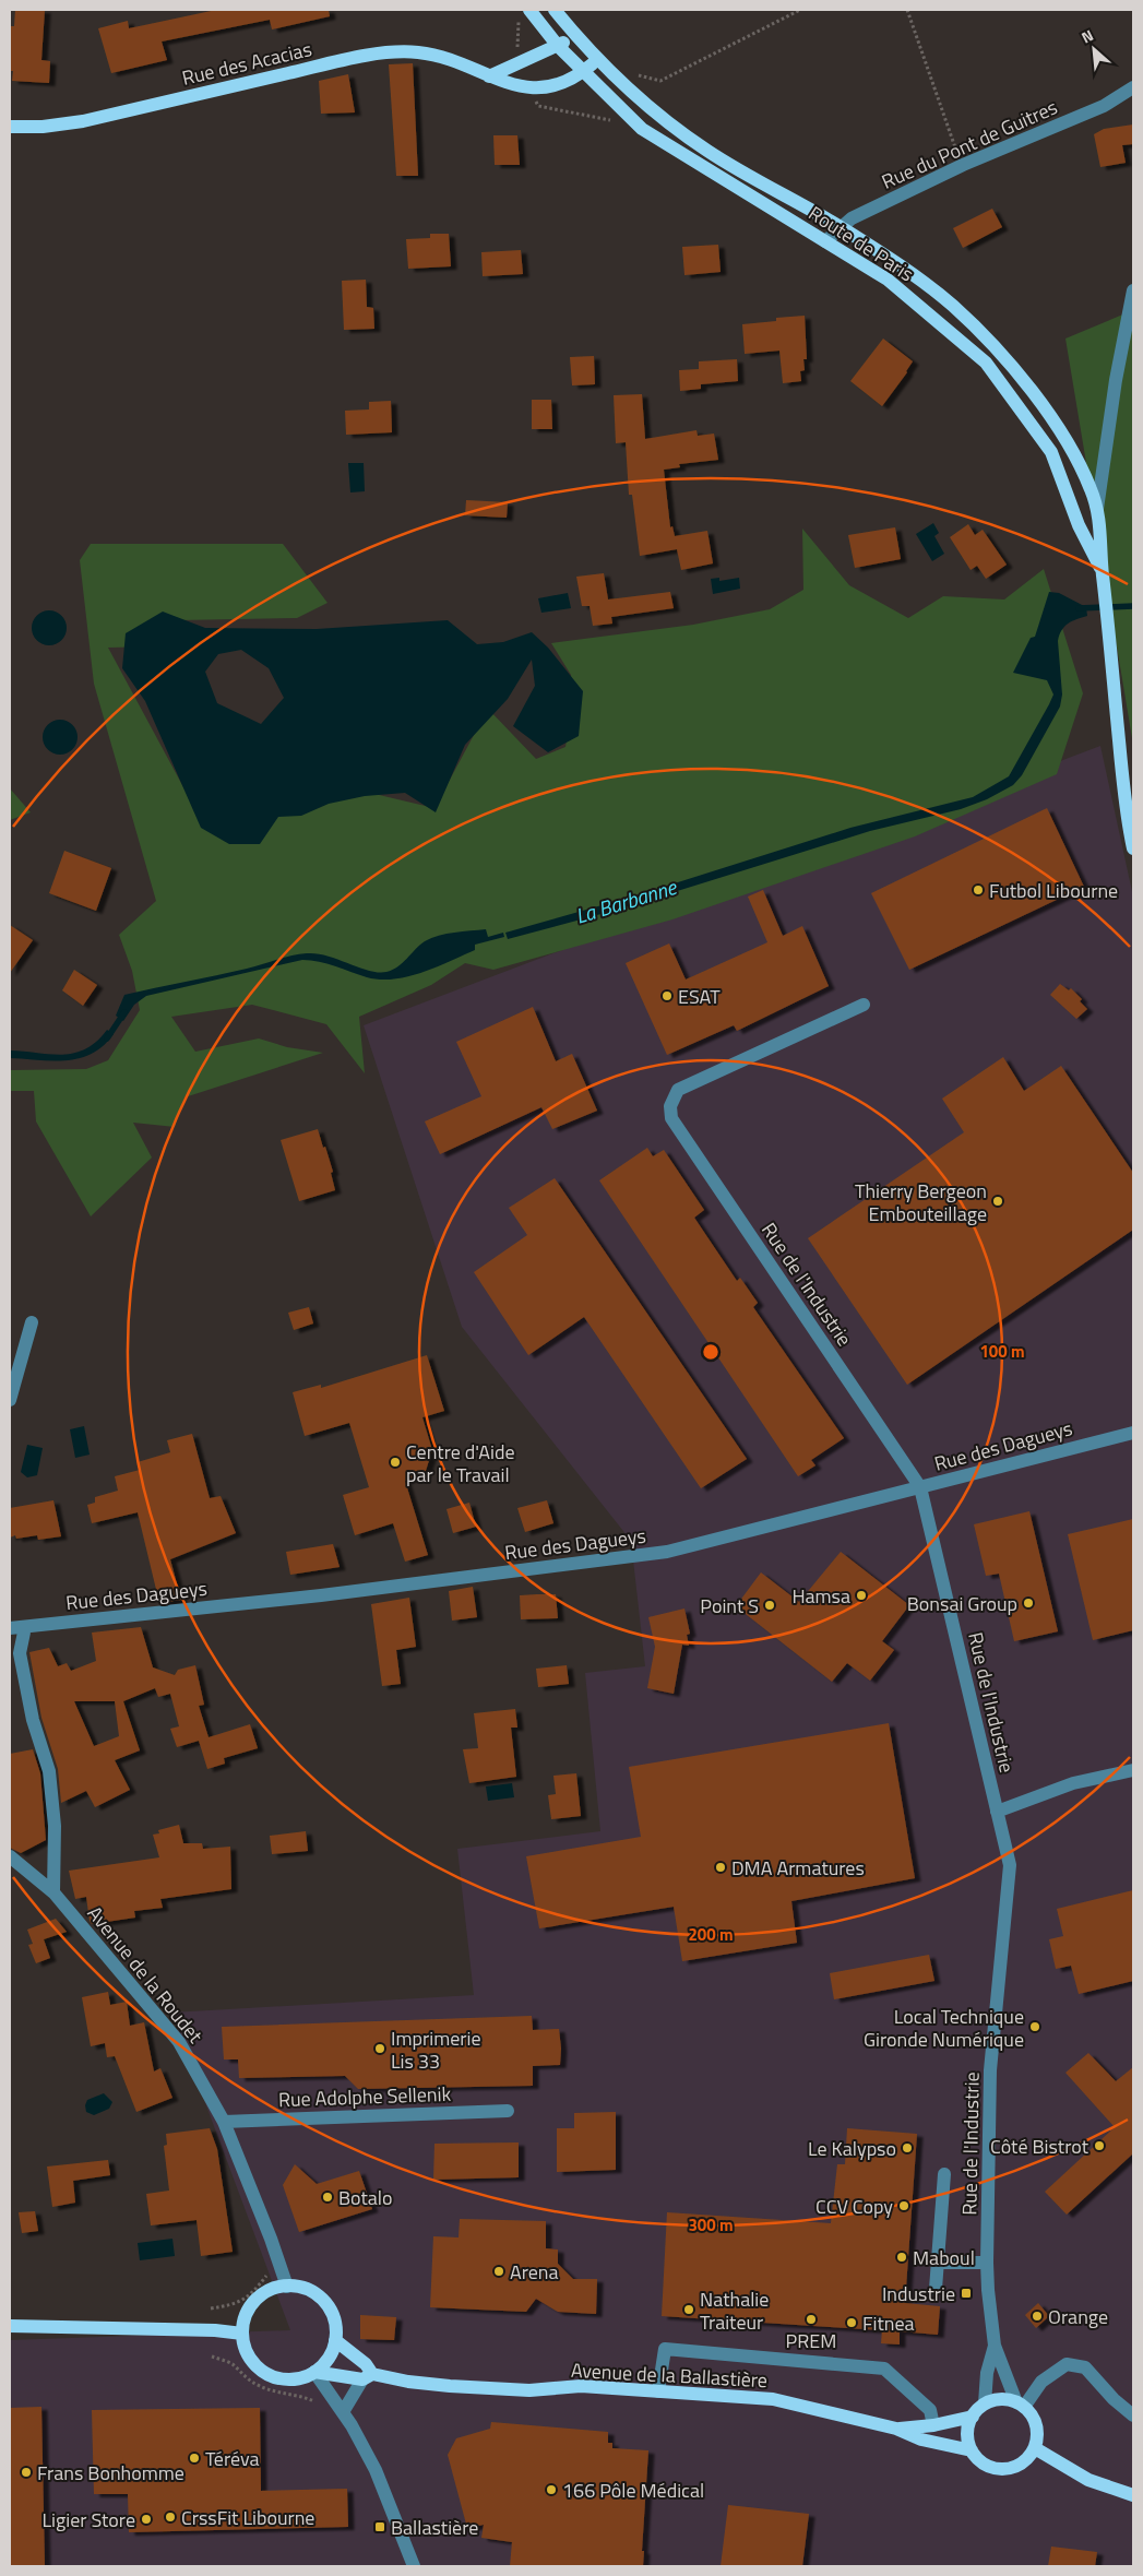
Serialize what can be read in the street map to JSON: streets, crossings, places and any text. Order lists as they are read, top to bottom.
{
  "streets": {
    "main road": ["Rue des Acacias", "Route de Paris", "Avenue de la Ballastière"],
    "street": [
      "Rue du Pont de Guitres",
      "Rue de l'Industrie",
      "Rue des Dagueys",
      "Avenue de la Roudet",
      "Rue Adolphe Sellenik"
    ]
  },
  "crossings": [
    ["Rue des Acacias", "Route de Paris"],
    ["Rue du Pont de Guitres", "Route de Paris"],
    ["Rue de l'Industrie", "Rue des Dagueys"],
    ["Rue de l'Industrie", "Avenue de la Ballastière"],
    ["Avenue de la Roudet", "Rue Adolphe Sellenik"],
    ["Avenue de la Roudet", "Avenue de la Ballastière"]
  ],
  "water": ["La Barbanne"],
  "places": {
    "other": [
      "Futbol Libourne",
      "ESAT",
      "Thierry Bergeon Embouteillage",
      "Centre d'Aide par le Travail",
      "Hamsa",
      "Bonsai Group",
      "Point S",
      "DMA Armatures",
      "Local Technique Gironde Numérique",
      "Imprimerie Lis 33",
      "Côté Bistrot",
      "Le Kalypso",
      "Botalo",
      "CCV Copy",
      "Maboul",
      "Arena",
      "Nathalie Traiteur",
      "Orange",
      "PREM",
      "Fitnea",
      "Téréva",
      "Frans Bonhomme",
      "166 Pôle Médical",
      "CrssFit Libourne",
      "Ligier Store"
    ],
    "transit": ["Industrie", "Ballastière"]
  },
  "north": "top left",
  "rings": ["100 m", "200 m", "300 m"]
}
